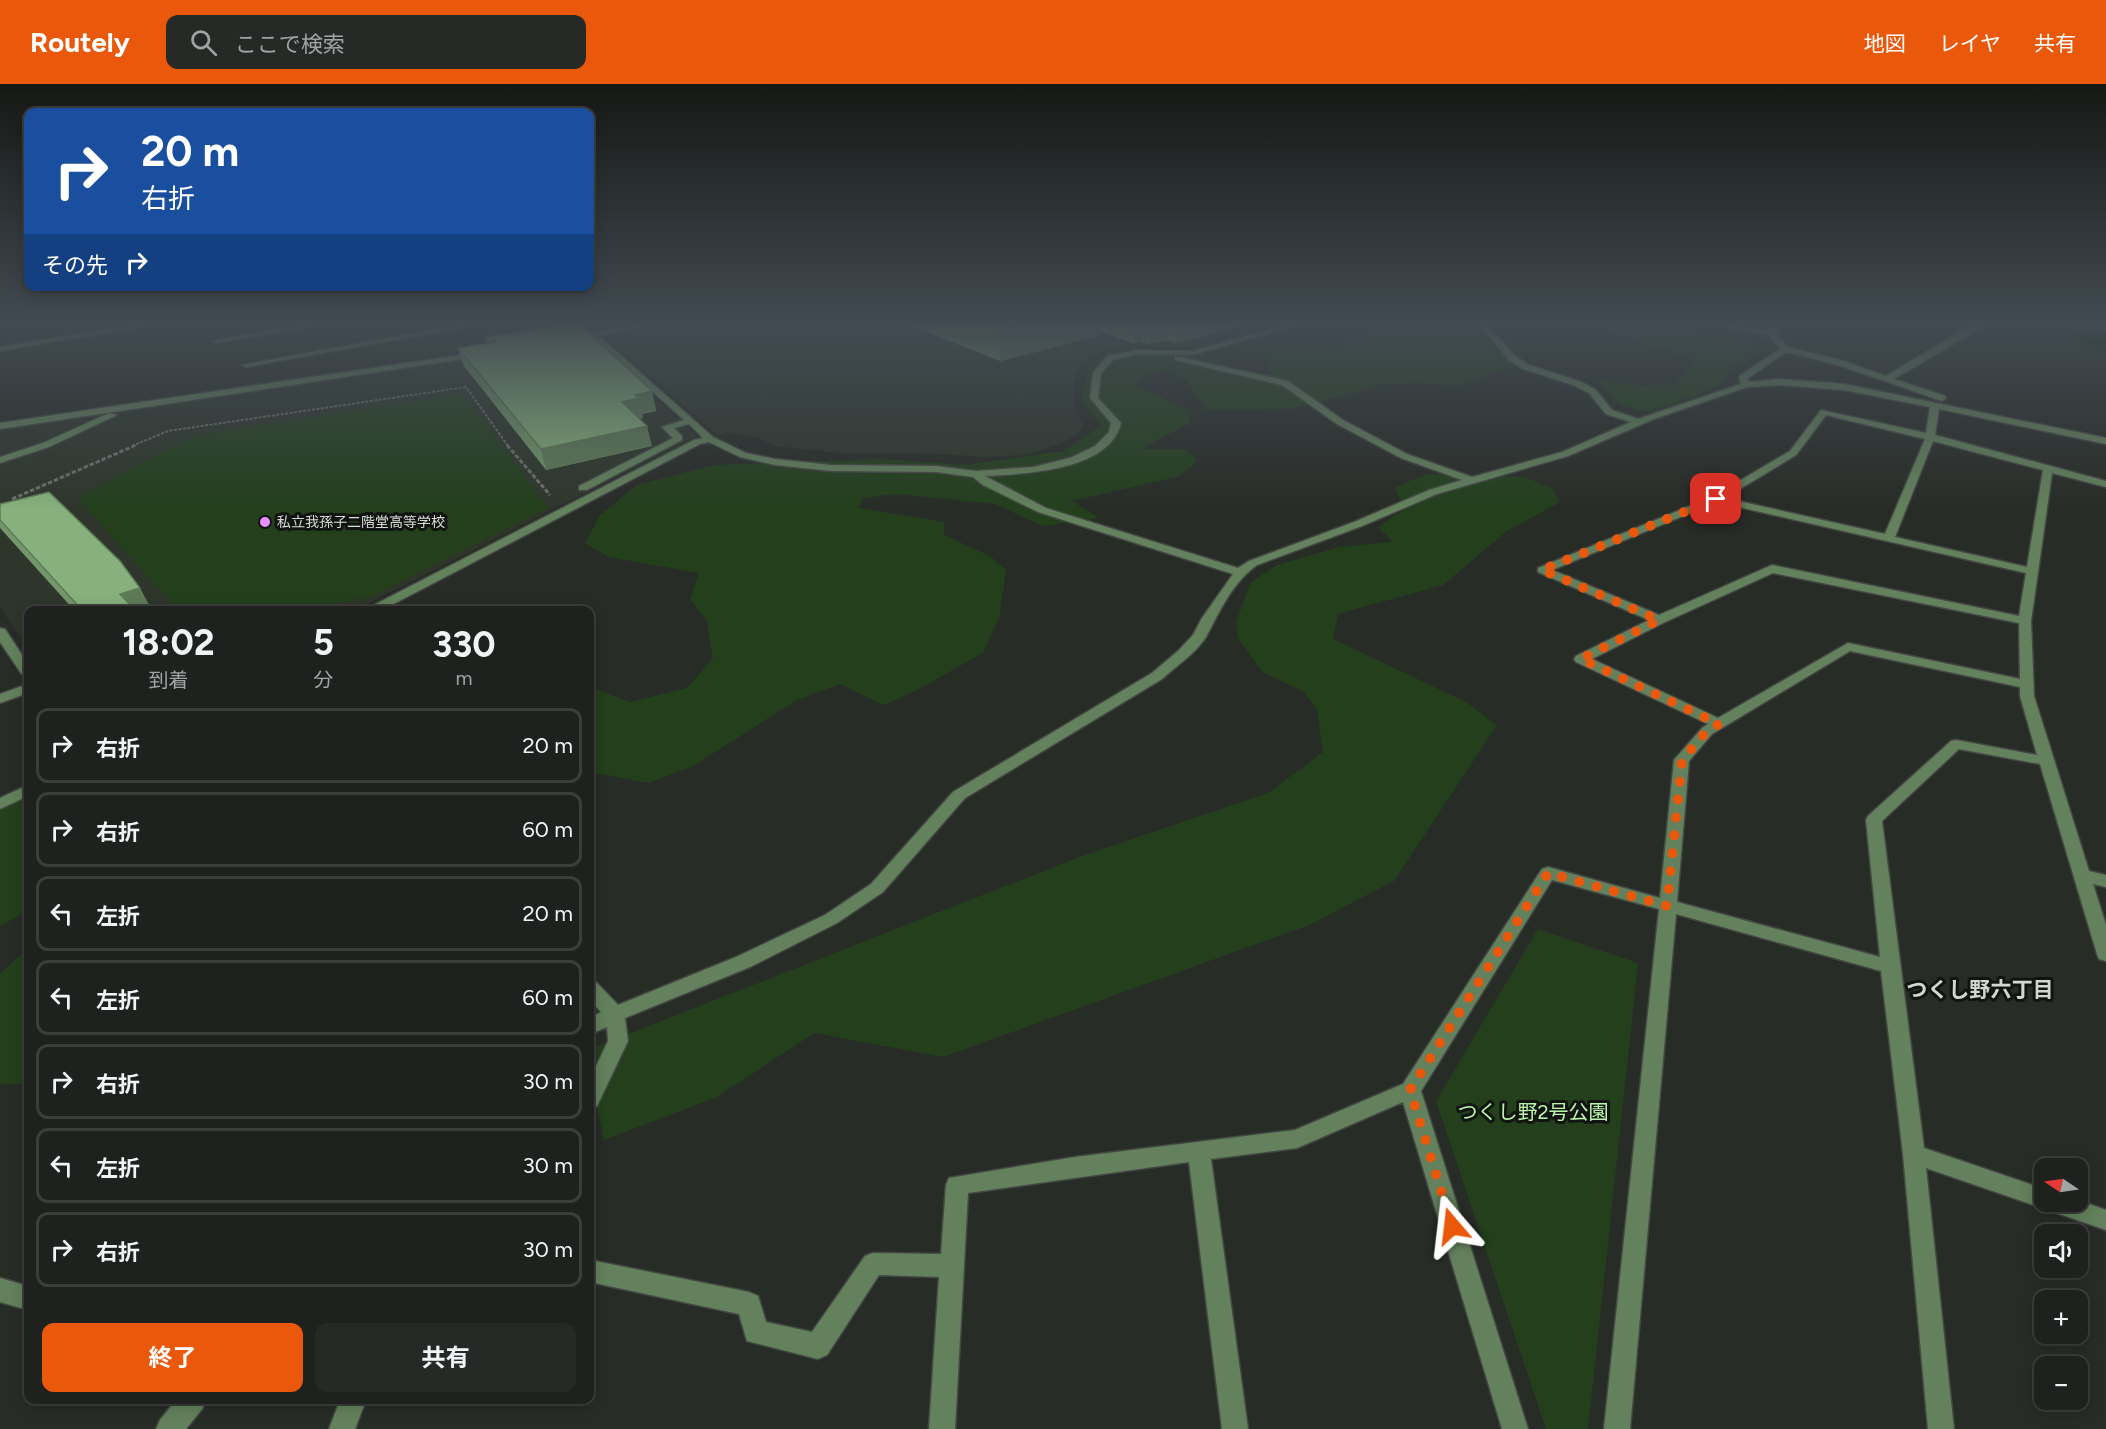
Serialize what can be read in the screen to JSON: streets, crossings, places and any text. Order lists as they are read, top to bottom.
{
  "districts": ["つくし野六丁目"],
  "parks": ["つくし野2号公園"],
  "places": ["私立我孫子二階堂高等学校"],
  "north": "left",
  "page": {
    "header": "Routely",
    "search": "ここで検索",
    "nav": ["地図", "レイヤ", "共有"],
    "turn": ["20 m", "右折"],
    "then": "その先",
    "eta": [
      "18:02",
      "到着",
      "5",
      "分",
      "330",
      "m"
    ],
    "list": [
      {
        "name": "右折",
        "value": "20 m"
      },
      {
        "name": "右折",
        "value": "60 m"
      },
      {
        "name": "左折",
        "value": "20 m"
      },
      {
        "name": "左折",
        "value": "60 m"
      },
      {
        "name": "右折",
        "value": "30 m"
      },
      {
        "name": "左折",
        "value": "30 m"
      },
      {
        "name": "右折",
        "value": "30 m"
      }
    ],
    "map_buttons": ["+", "−"],
    "buttons": ["終了", "共有"]
  }
}
